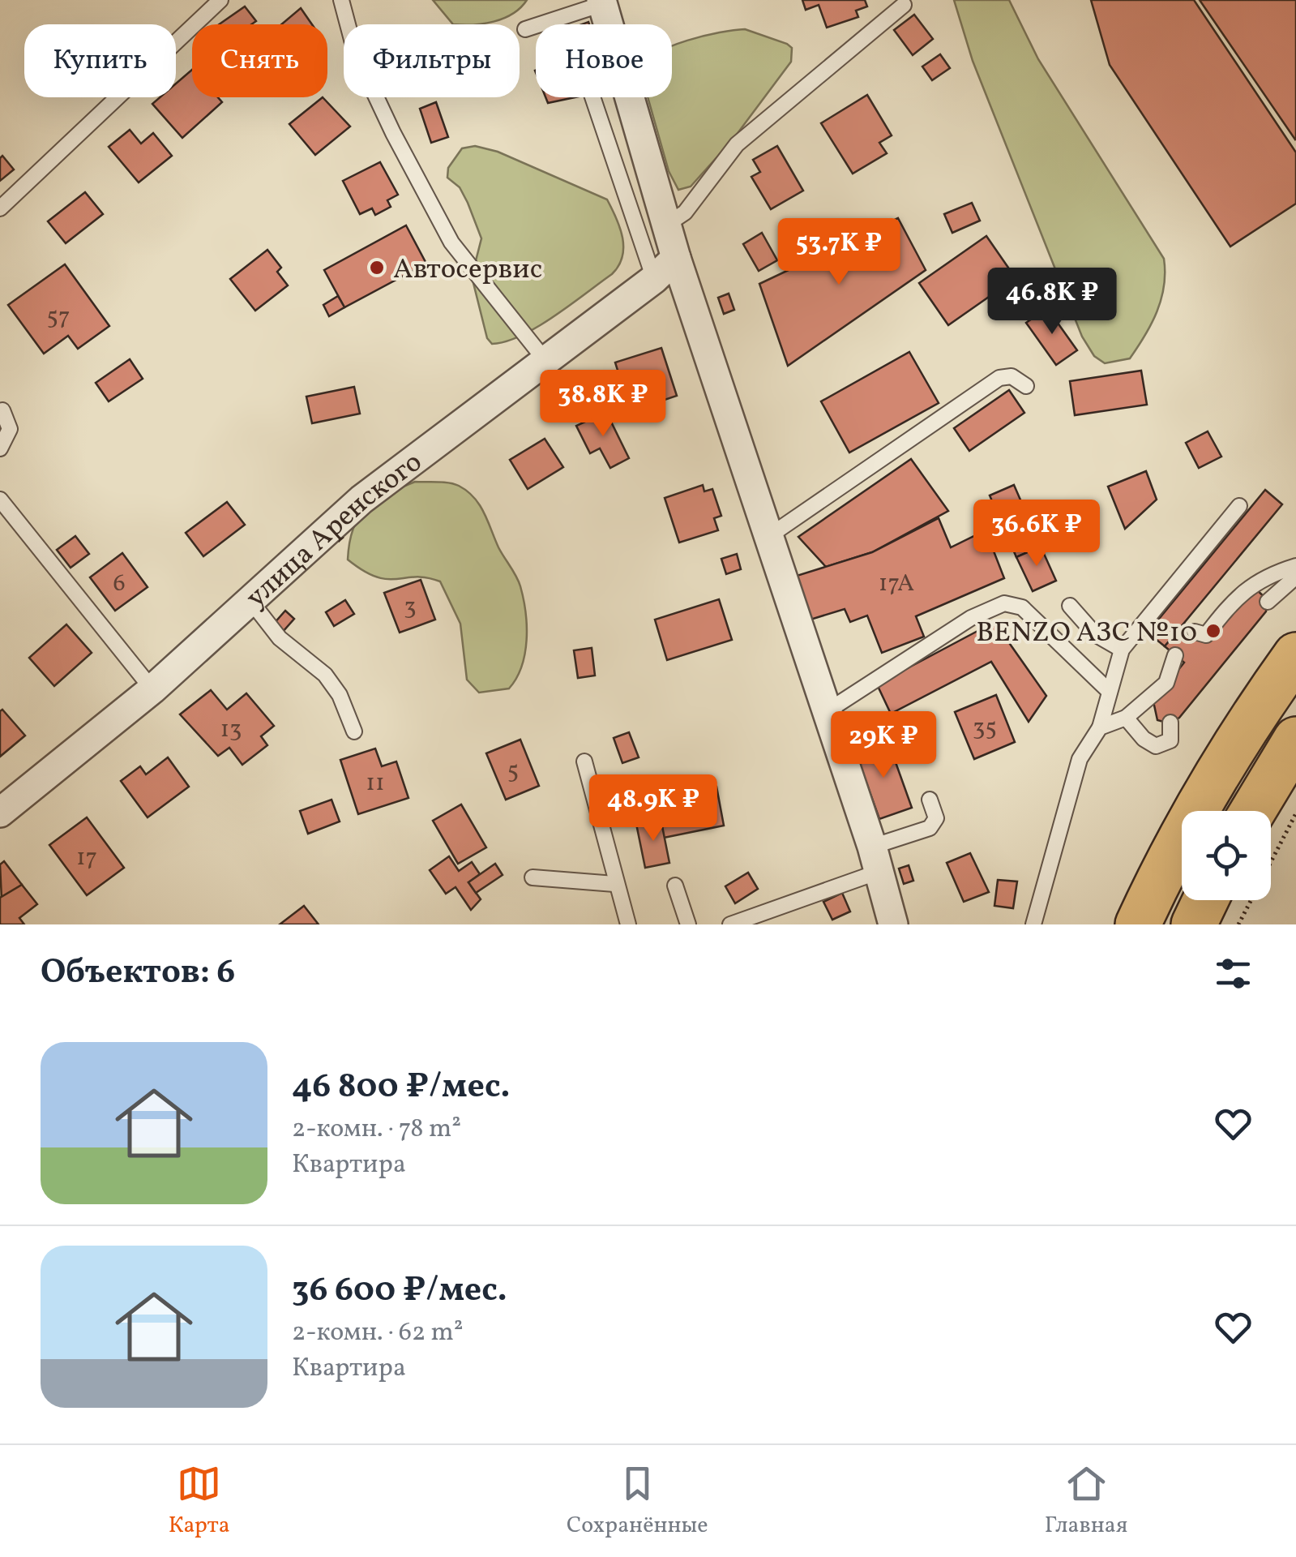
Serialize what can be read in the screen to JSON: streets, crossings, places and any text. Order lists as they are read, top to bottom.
{
  "streets": {
    "street": ["улица Аренского"]
  },
  "places": ["Автосервис", "BENZO АЗС №10"],
  "house_numbers": [
    "57",
    "6",
    "17А",
    "3",
    "35",
    "13",
    "5",
    "11",
    "17"
  ],
  "page": {
    "chip": [
      "Купить",
      "Снять",
      "Фильтры",
      "Новое"
    ],
    "price": [
      "53.7K ₽",
      "46.8K ₽",
      "38.8K ₽",
      "36.6K ₽",
      "29K ₽",
      "48.9K ₽"
    ],
    "heading": "Объектов: 6",
    "list": [
      {
        "name": "46 800 ₽/мес.",
        "note": "2-комн. · 78 m² · Квартира"
      },
      {
        "name": "36 600 ₽/мес.",
        "note": "2-комн. · 62 m² · Квартира"
      }
    ],
    "tabs": ["Карта", "Сохранённые", "Главная"]
  }
}
